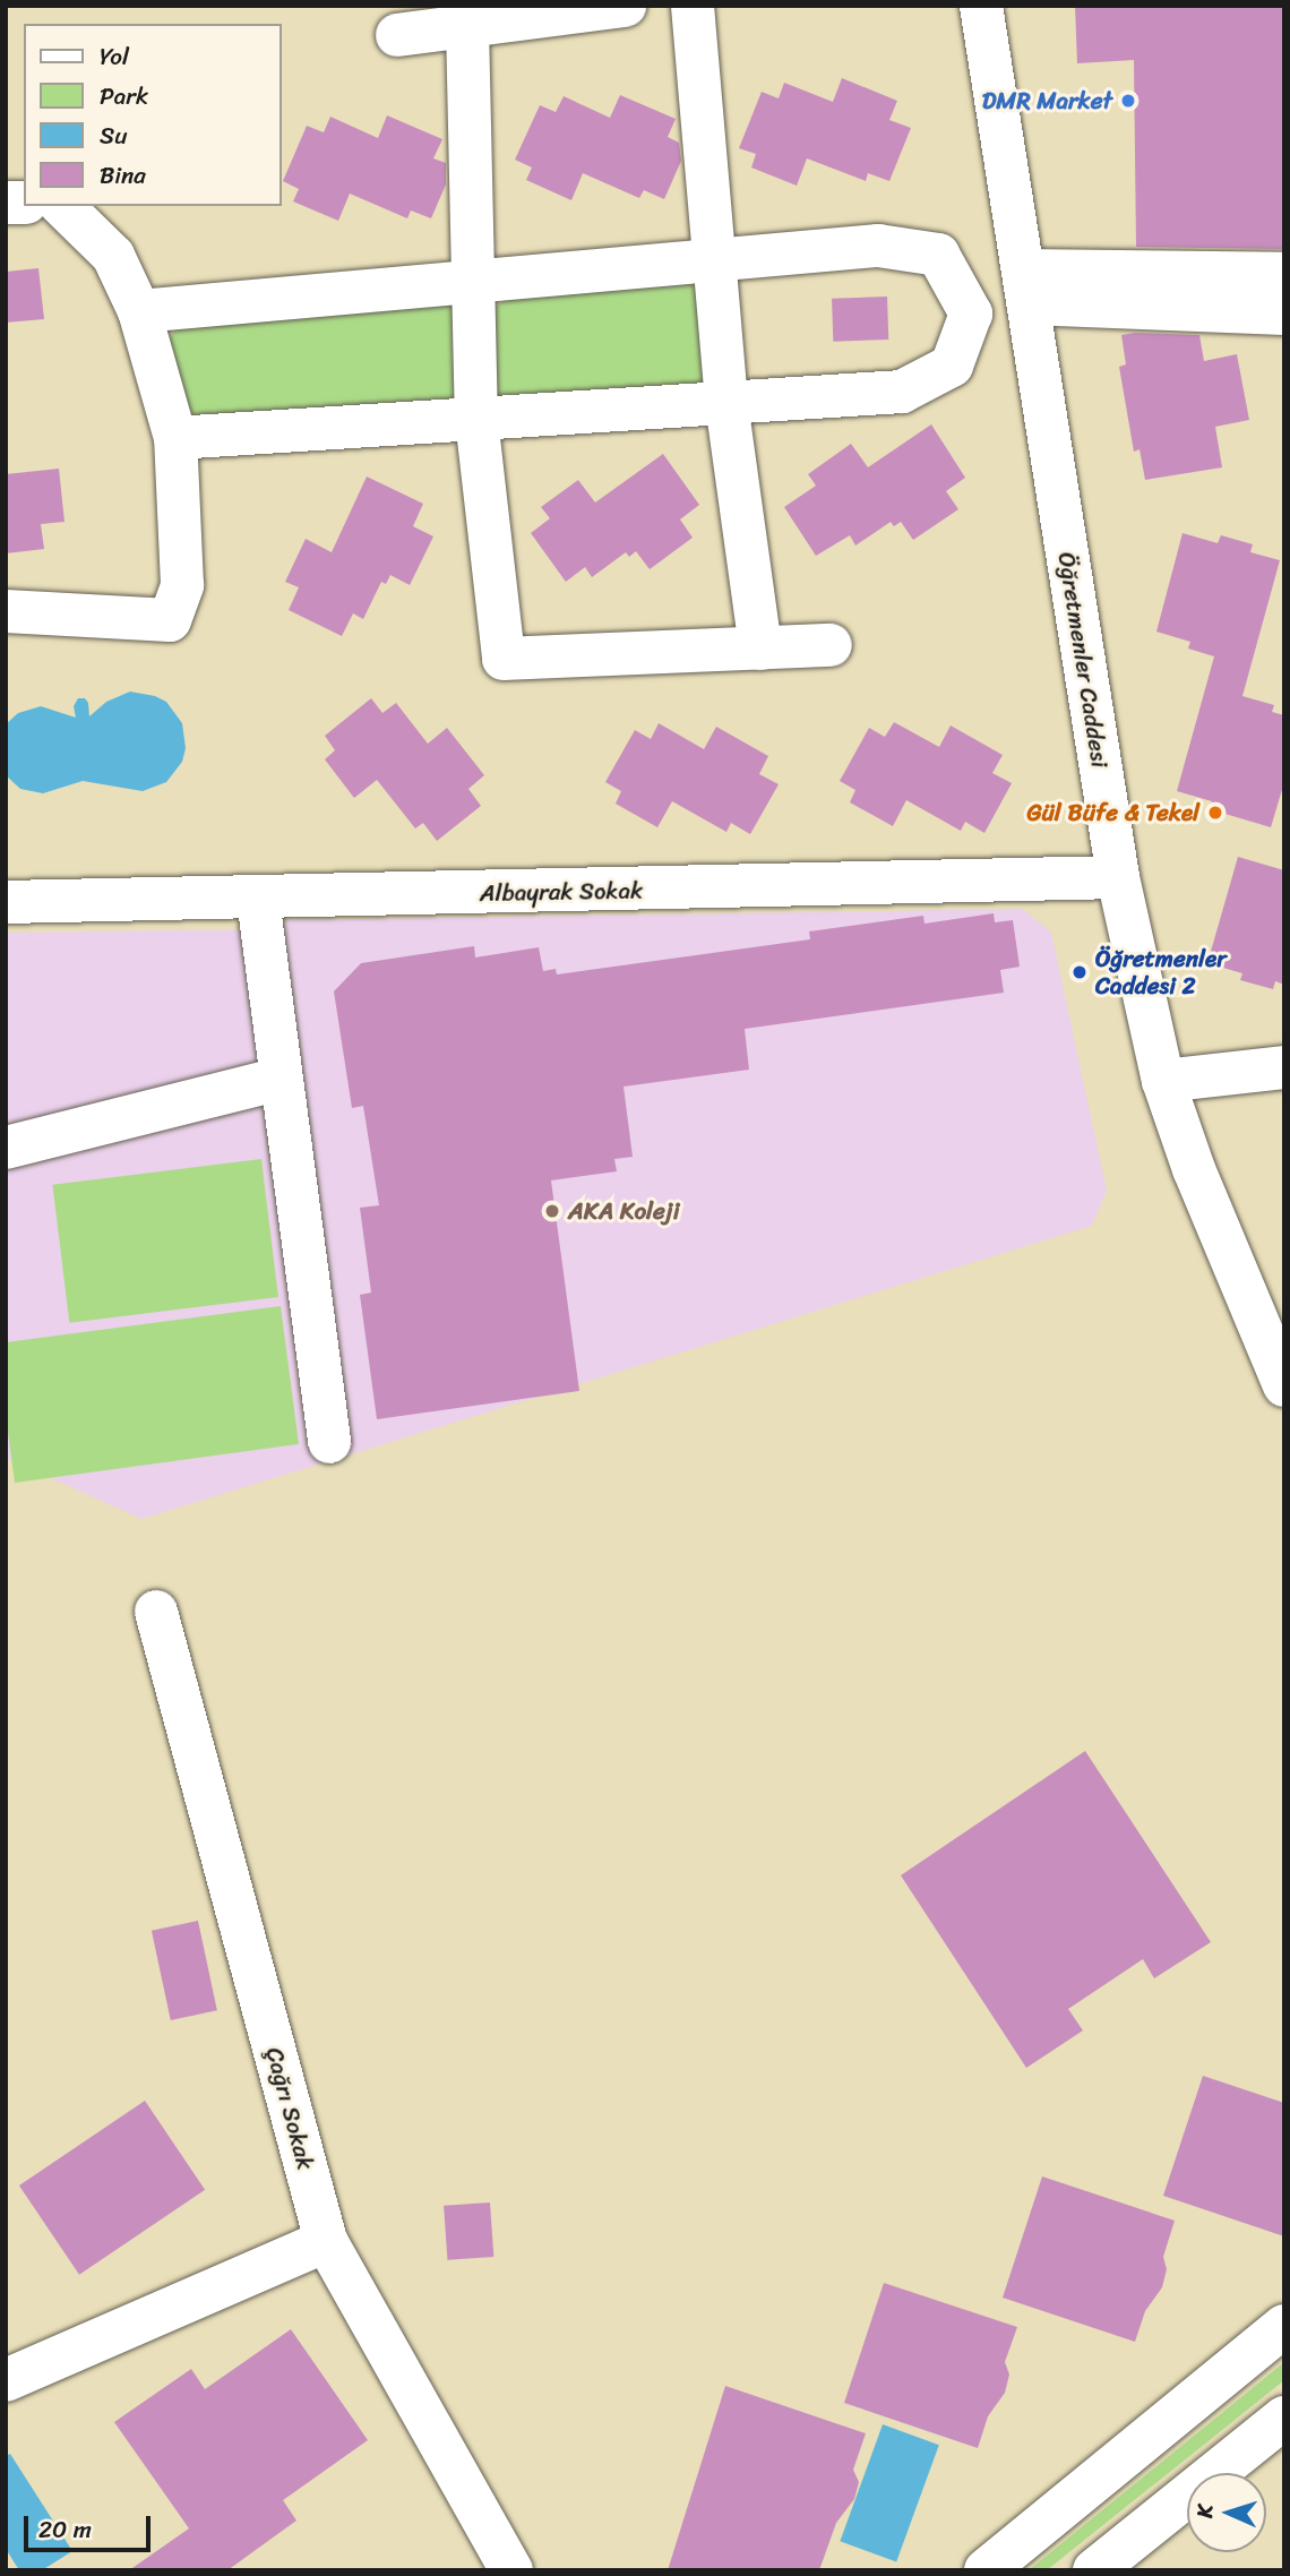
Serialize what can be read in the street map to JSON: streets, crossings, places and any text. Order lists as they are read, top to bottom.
{
  "streets": {
    "street": ["Öğretmenler Caddesi", "Albayrak Sokak", "Çağrı Sokak"]
  },
  "crossings": [
    ["Öğretmenler Caddesi", "Albayrak Sokak"]
  ],
  "places": [
    "DMR Market",
    "Gül Büfe & Tekel",
    "Öğretmenler Caddesi 2",
    "AKA Koleji"
  ],
  "legend": [
    "Yol",
    "Park",
    "Su",
    "Bina"
  ],
  "scale_bar": "20 m",
  "north": "left"
}
